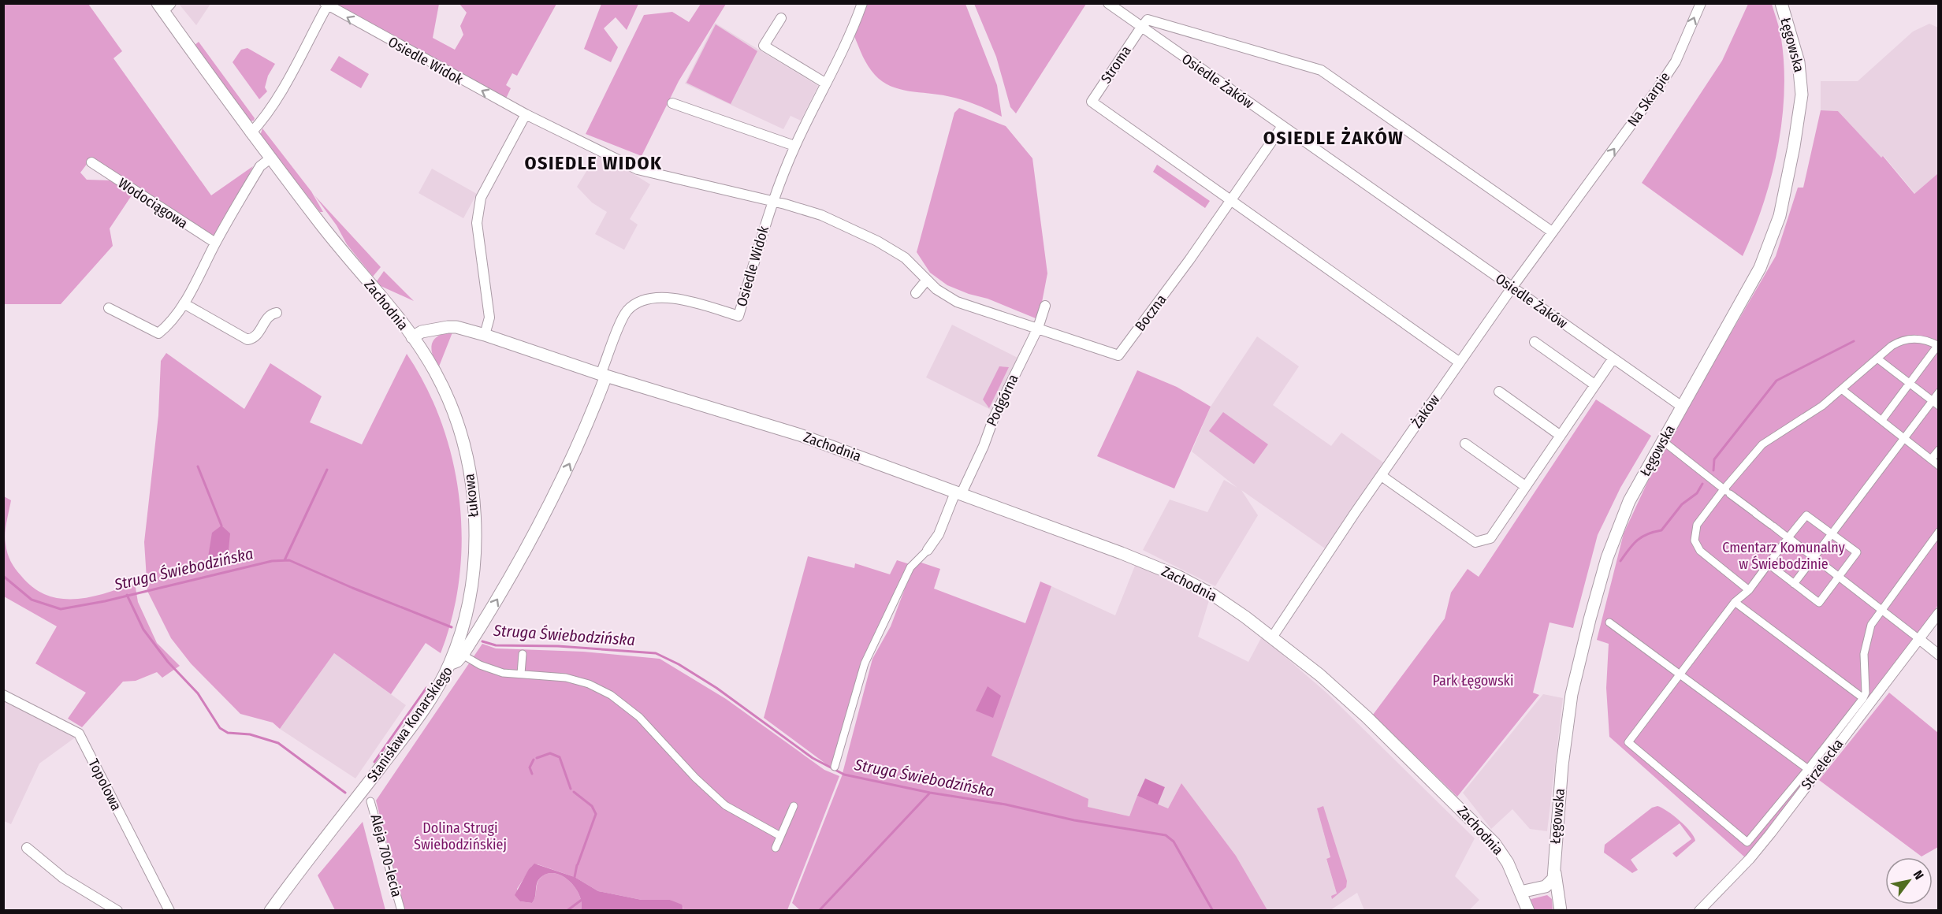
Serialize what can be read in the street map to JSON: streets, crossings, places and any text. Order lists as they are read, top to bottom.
{
  "streets": {
    "street": [
      "Łęgowska",
      "Osiedle Widok",
      "Stroma",
      "Osiedle Żaków",
      "Na Skarpie",
      "Wodociągowa",
      "Zachodnia",
      "Boczna",
      "Podgórna",
      "Żaków",
      "Łukowa",
      "Stanisława Konarskiego",
      "Strzelecka",
      "Topolowa",
      "Aleja 700-lecia"
    ]
  },
  "crossings": [
    ["Łęgowska", "Osiedle Żaków"],
    ["Łęgowska", "Zachodnia"],
    ["Osiedle Widok", "Zachodnia"],
    ["Osiedle Widok", "Boczna"],
    ["Osiedle Widok", "Podgórna"],
    ["Osiedle Widok", "Stanisława Konarskiego"],
    ["Stroma", "Osiedle Żaków"],
    ["Stroma", "Boczna"],
    ["Osiedle Żaków", "Żaków"],
    ["Na Skarpie", "Żaków"],
    ["Zachodnia", "Podgórna"],
    ["Zachodnia", "Żaków"],
    ["Zachodnia", "Łukowa"],
    ["Zachodnia", "Stanisława Konarskiego"],
    ["Boczna", "Podgórna"],
    ["Łukowa", "Stanisława Konarskiego"]
  ],
  "one_way": ["Na Skarpie", "Stanisława Konarskiego"],
  "districts": ["OSIEDLE ŻAKÓW", "OSIEDLE WIDOK"],
  "water": ["Struga Świebodzińska"],
  "parks": ["Cmentarz Komunalny w Świebodzinie", "Park Łęgowski", "Dolina Strugi Świebodzińskiej"],
  "north": "top right"
}
